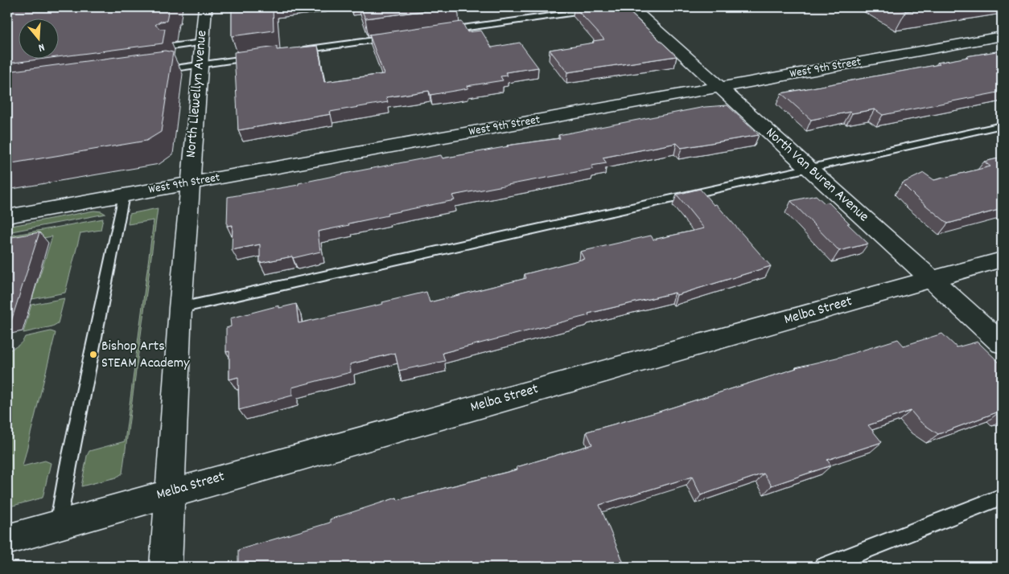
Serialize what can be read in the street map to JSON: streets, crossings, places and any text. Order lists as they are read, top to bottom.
{
  "streets": {
    "street": [
      "West 9th Street",
      "North Llewellyn Avenue",
      "North Van Buren Avenue",
      "Melba Street"
    ]
  },
  "crossings": [
    ["West 9th Street", "North Llewellyn Avenue"],
    ["West 9th Street", "North Van Buren Avenue"],
    ["North Llewellyn Avenue", "Melba Street"],
    ["North Van Buren Avenue", "Melba Street"]
  ],
  "places": ["Bishop Arts STEAM Academy"],
  "north": "bottom"
}
